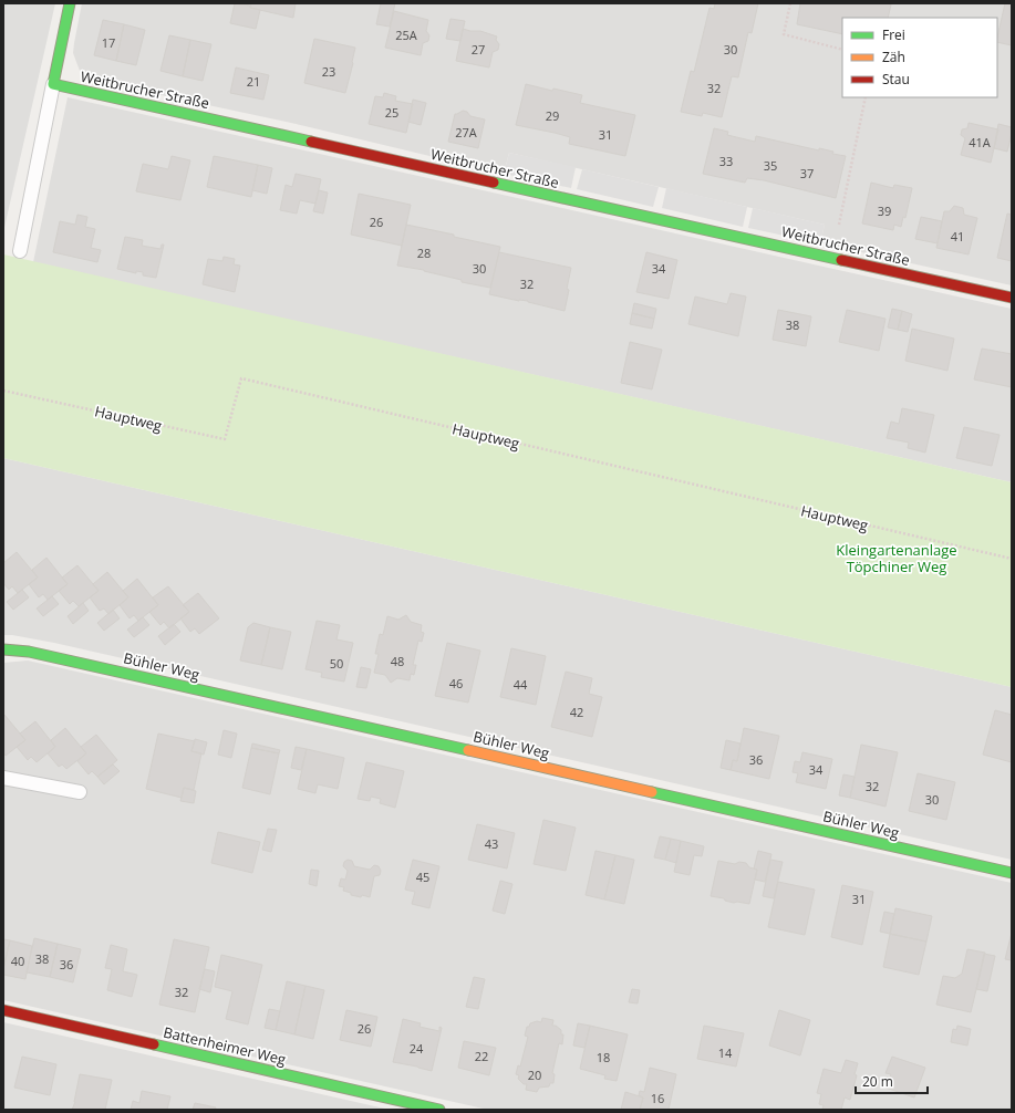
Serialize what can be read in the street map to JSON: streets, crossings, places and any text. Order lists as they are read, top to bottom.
{
  "streets": {
    "street": ["Weitbrucher Straße", "Bühler Weg", "Battenheimer Weg"],
    "path": ["Hauptweg"]
  },
  "parks": ["Kleingartenanlage Töpchiner Weg"],
  "house_numbers": [
    "25A",
    "17",
    "27",
    "30",
    "23",
    "21",
    "32",
    "25",
    "29",
    "27A",
    "31",
    "41A",
    "33",
    "35",
    "37",
    "39",
    "26",
    "41",
    "28",
    "30",
    "34",
    "32",
    "38",
    "48",
    "50",
    "46",
    "44",
    "42",
    "36",
    "34",
    "32",
    "30",
    "43",
    "45",
    "31",
    "38",
    "40",
    "36",
    "32",
    "26",
    "24",
    "14",
    "22",
    "18",
    "20",
    "16"
  ],
  "legend": ["Frei", "Zäh", "Stau"],
  "scale_bar": "20 m"
}
